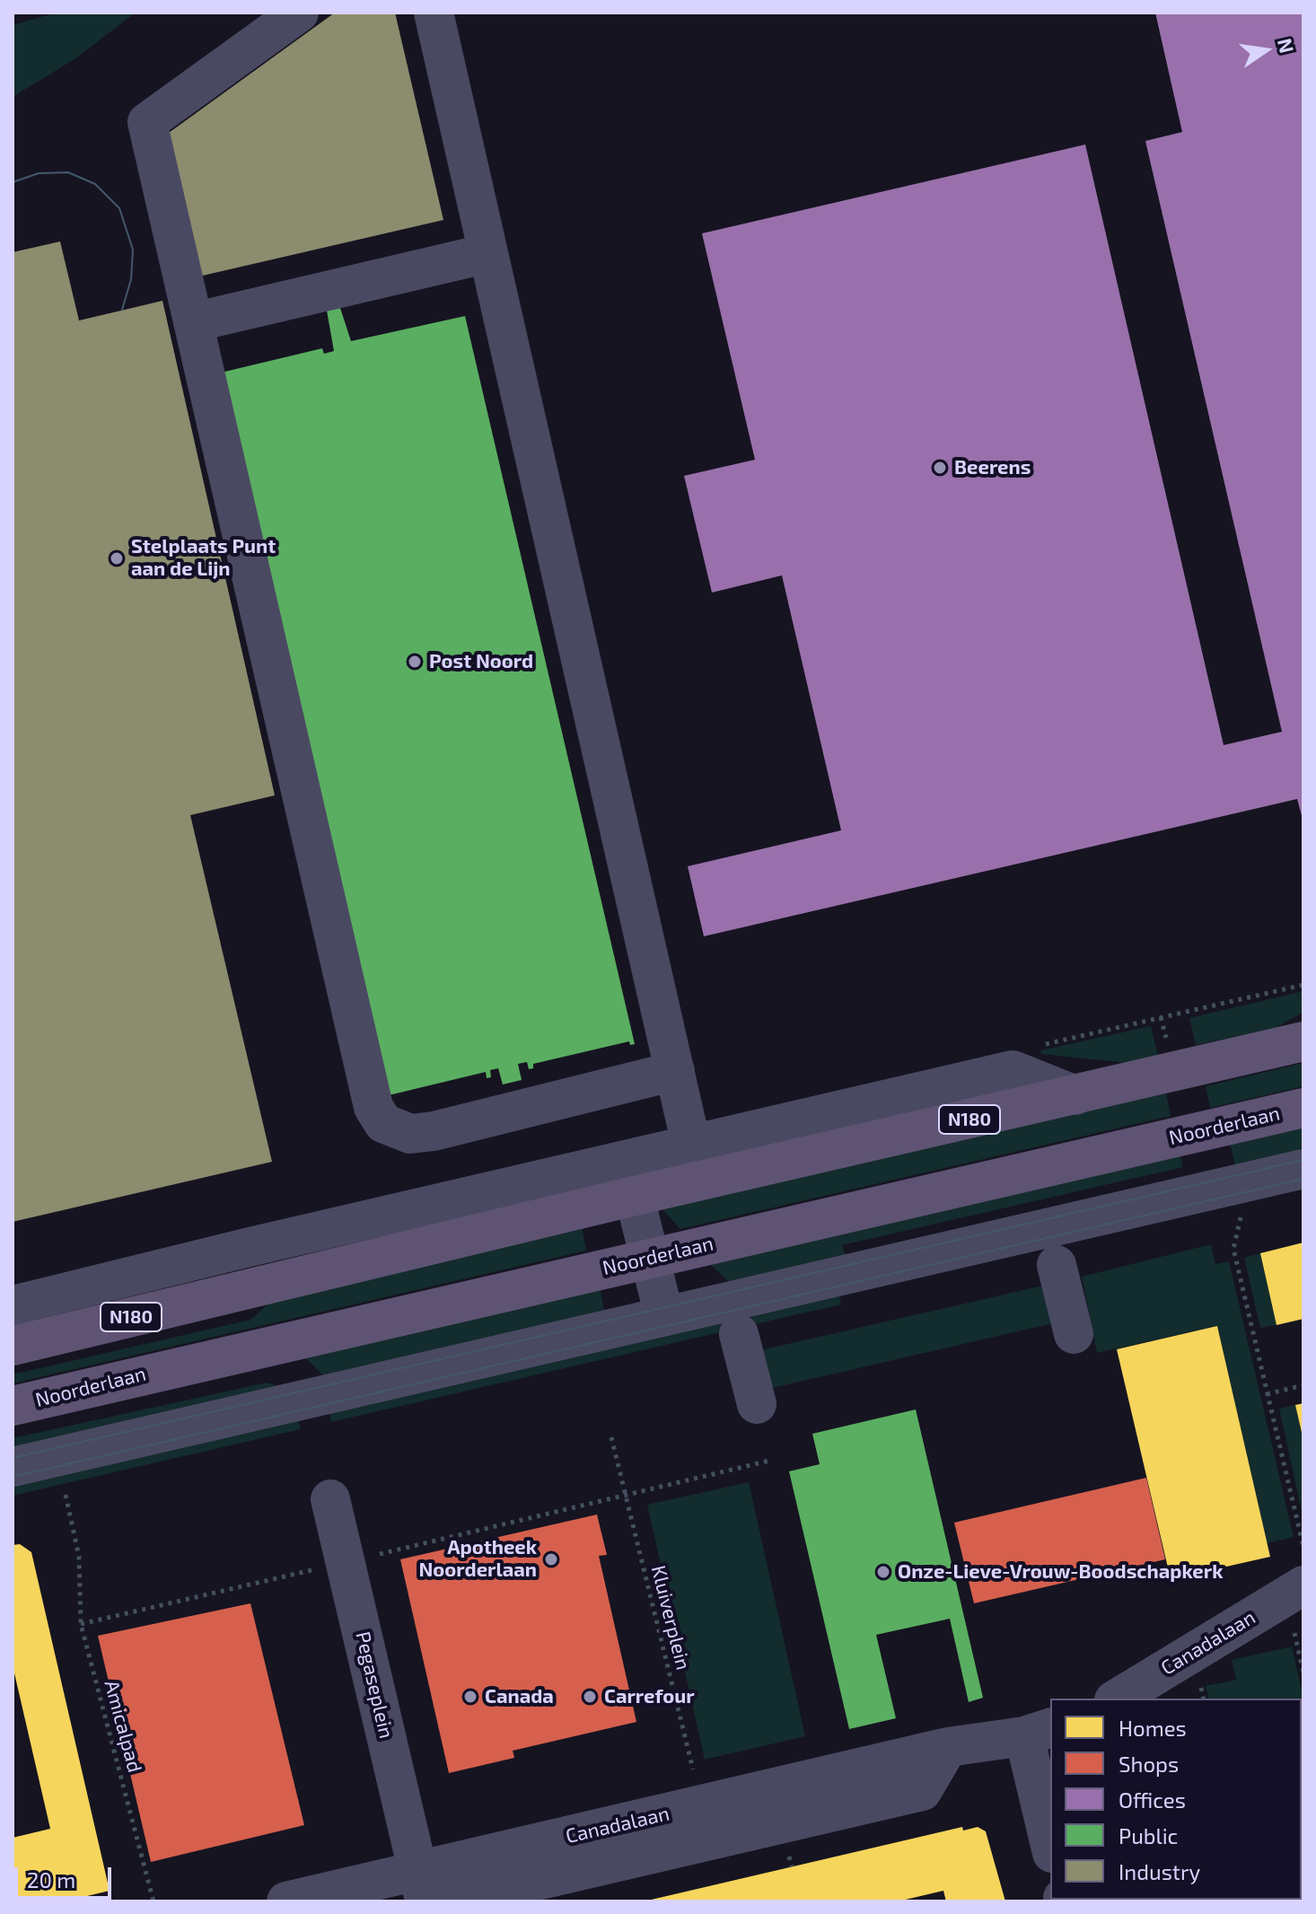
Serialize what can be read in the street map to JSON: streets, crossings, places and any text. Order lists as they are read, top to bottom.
{
  "streets": {
    "main road": ["N180", "Noorderlaan"],
    "street": ["Canadalaan", "Pegaseplein"],
    "path": ["Kluiverplein", "Amicalpad"]
  },
  "crossings": [
    ["Kluiverplein", "Canadalaan"],
    ["Canadalaan", "Pegaseplein"]
  ],
  "places": [
    "Beerens",
    "Stelplaats Punt aan de Lijn",
    "Post Noord",
    "Apotheek Noorderlaan",
    "Onze-Lieve-Vrouw-Boodschapkerk",
    "Canada",
    "Carrefour"
  ],
  "legend": [
    "Homes",
    "Shops",
    "Offices",
    "Public",
    "Industry"
  ],
  "scale_bar": "20 m",
  "north": "right"
}
